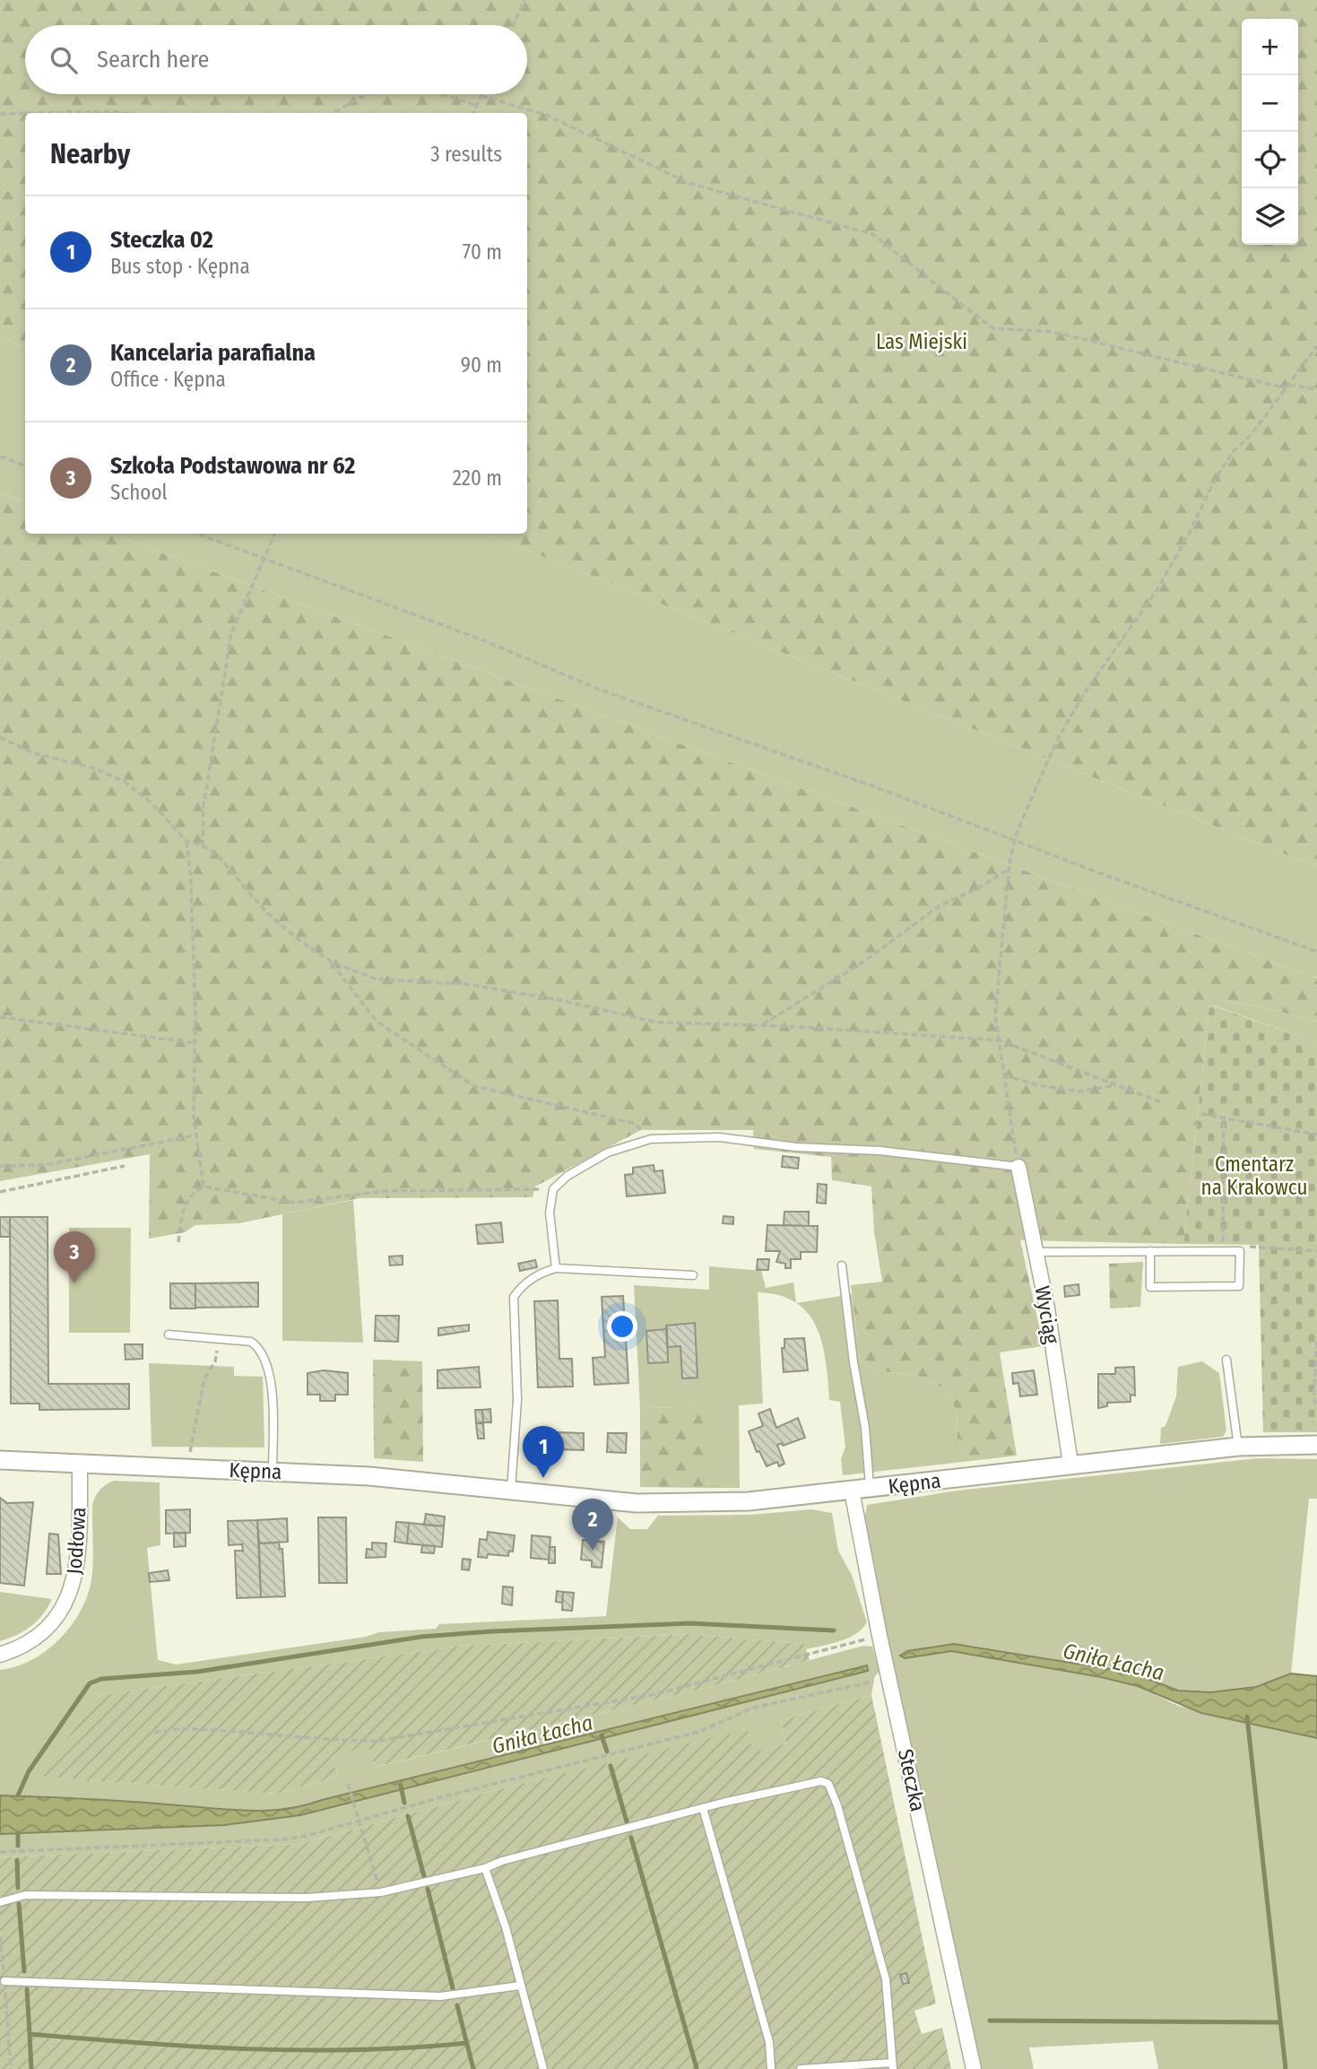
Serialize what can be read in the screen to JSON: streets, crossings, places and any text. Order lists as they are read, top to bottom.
{
  "streets": {
    "street": [
      "Wyciąg",
      "Kępna",
      "Jodłowa",
      "Steczka"
    ]
  },
  "crossings": [
    ["Wyciąg", "Kępna"],
    ["Kępna", "Jodłowa"],
    ["Kępna", "Steczka"]
  ],
  "water": ["Gniła Łacha"],
  "parks": ["Las Miejski", "Cmentarz na Krakowcu"],
  "page": {
    "map_buttons": ["+", "−"],
    "search": "Search here",
    "heading": ["Nearby", "3 results"],
    "list": [
      {
        "mark": "1",
        "name": "Steczka 02",
        "note": "Bus stop · Kępna",
        "value": "70 m"
      },
      {
        "mark": "2",
        "name": "Kancelaria parafialna",
        "note": "Office · Kępna",
        "value": "90 m"
      },
      {
        "mark": "3",
        "name": "Szkoła Podstawowa nr 62",
        "note": "School",
        "value": "220 m"
      }
    ],
    "pins": ["3", "1", "2"]
  }
}
